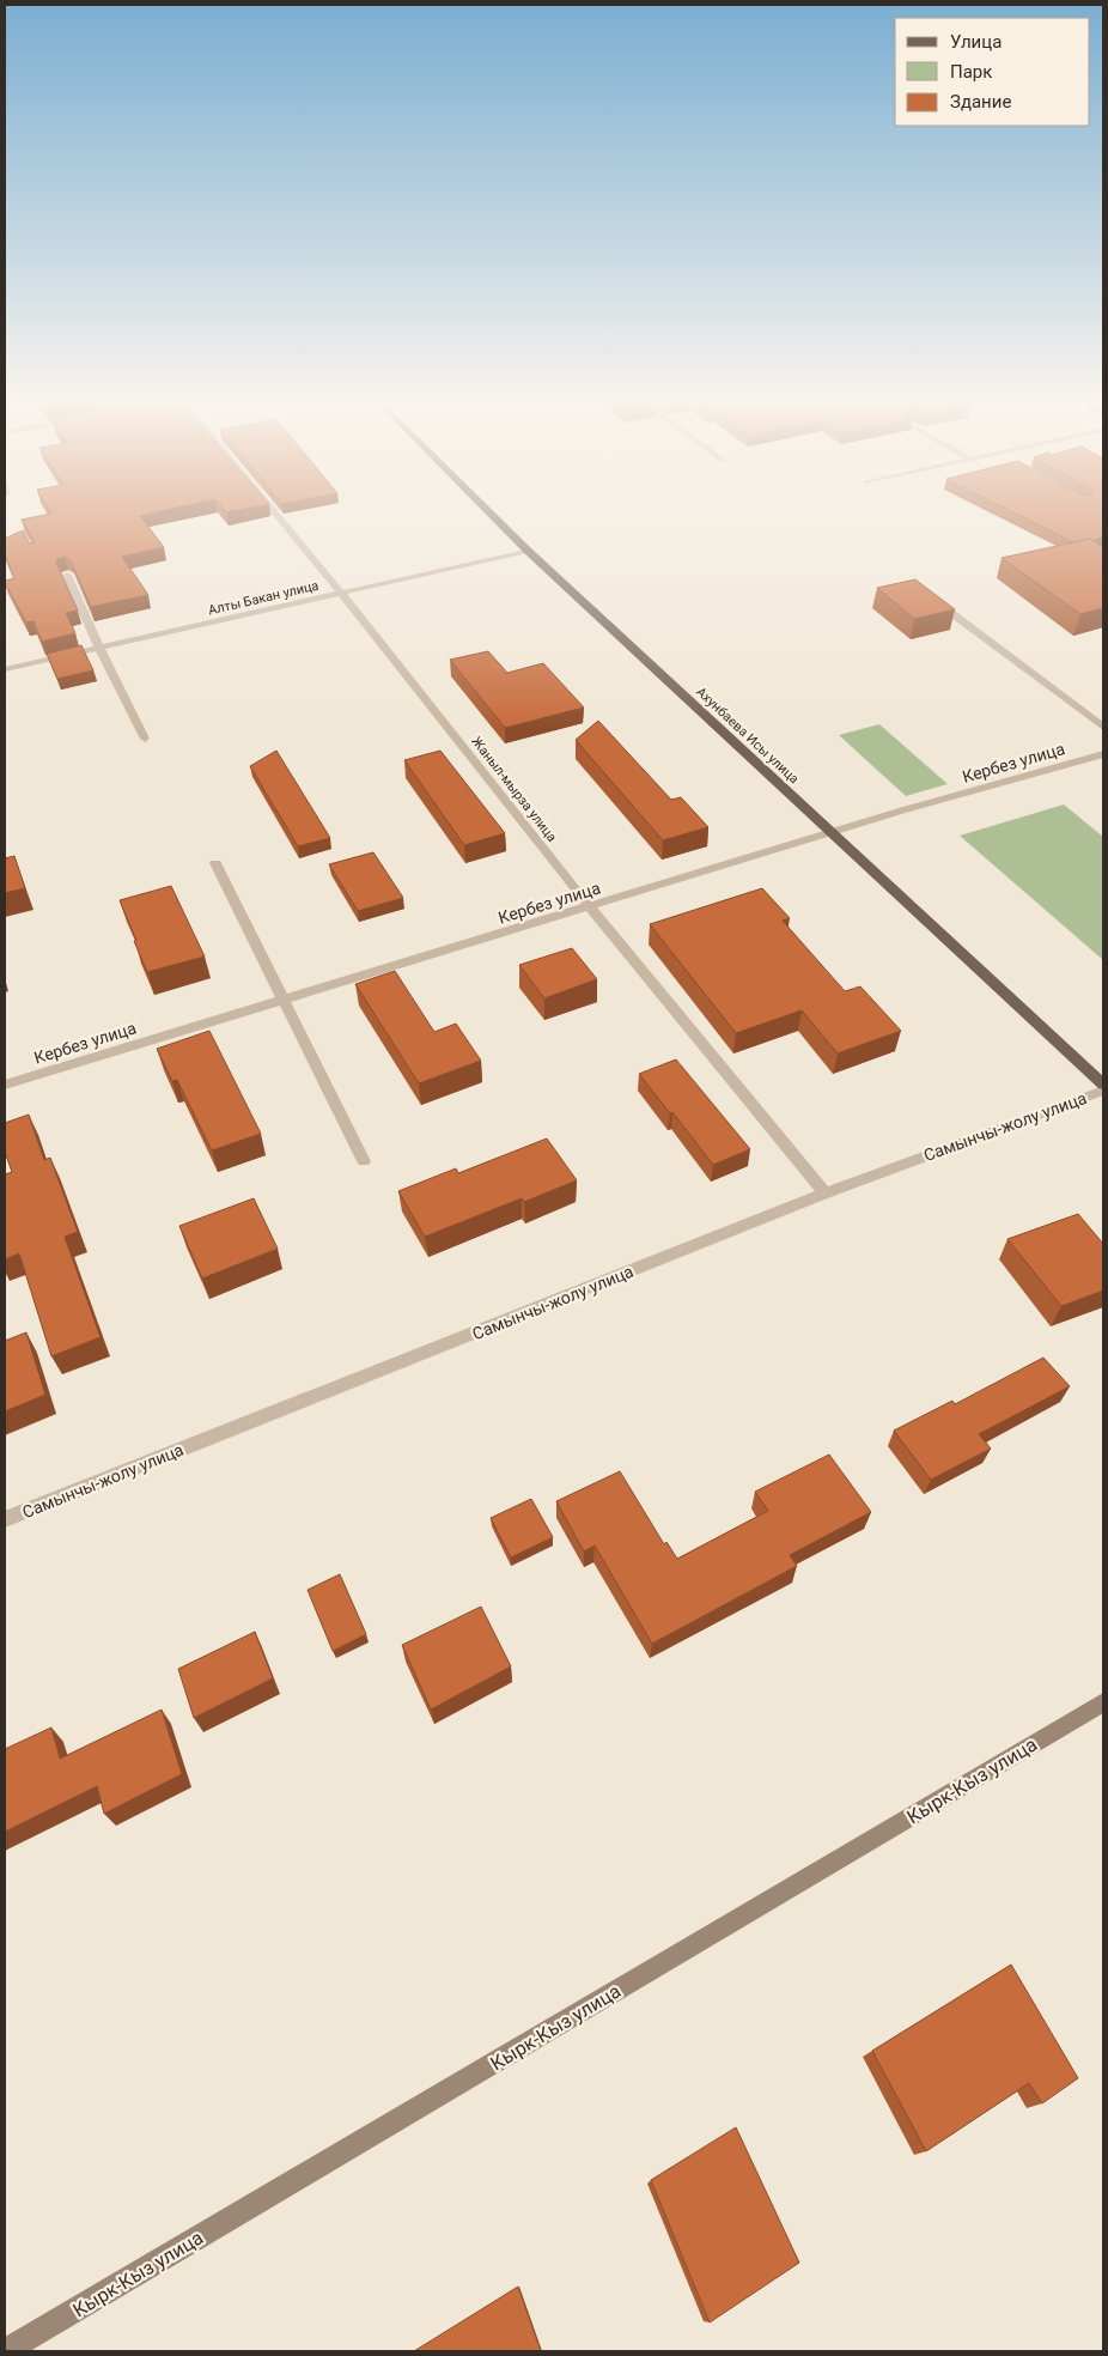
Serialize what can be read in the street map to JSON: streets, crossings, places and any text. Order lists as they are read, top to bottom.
{
  "streets": {
    "main road": ["Ахунбаева Исы улица"],
    "street": [
      "Алты Бакан улица",
      "Кербез улица",
      "Жаныл-мырза улица",
      "Самынчы-жолу улица",
      "Кырк-Кыз улица"
    ]
  },
  "crossings": [
    ["Алты Бакан улица", "Ахунбаева Исы улица"],
    ["Алты Бакан улица", "Жаныл-мырза улица"],
    ["Ахунбаева Исы улица", "Кербез улица"],
    ["Кербез улица", "Жаныл-мырза улица"],
    ["Жаныл-мырза улица", "Самынчы-жолу улица"]
  ],
  "legend": ["Улица", "Парк", "Здание"]
}
